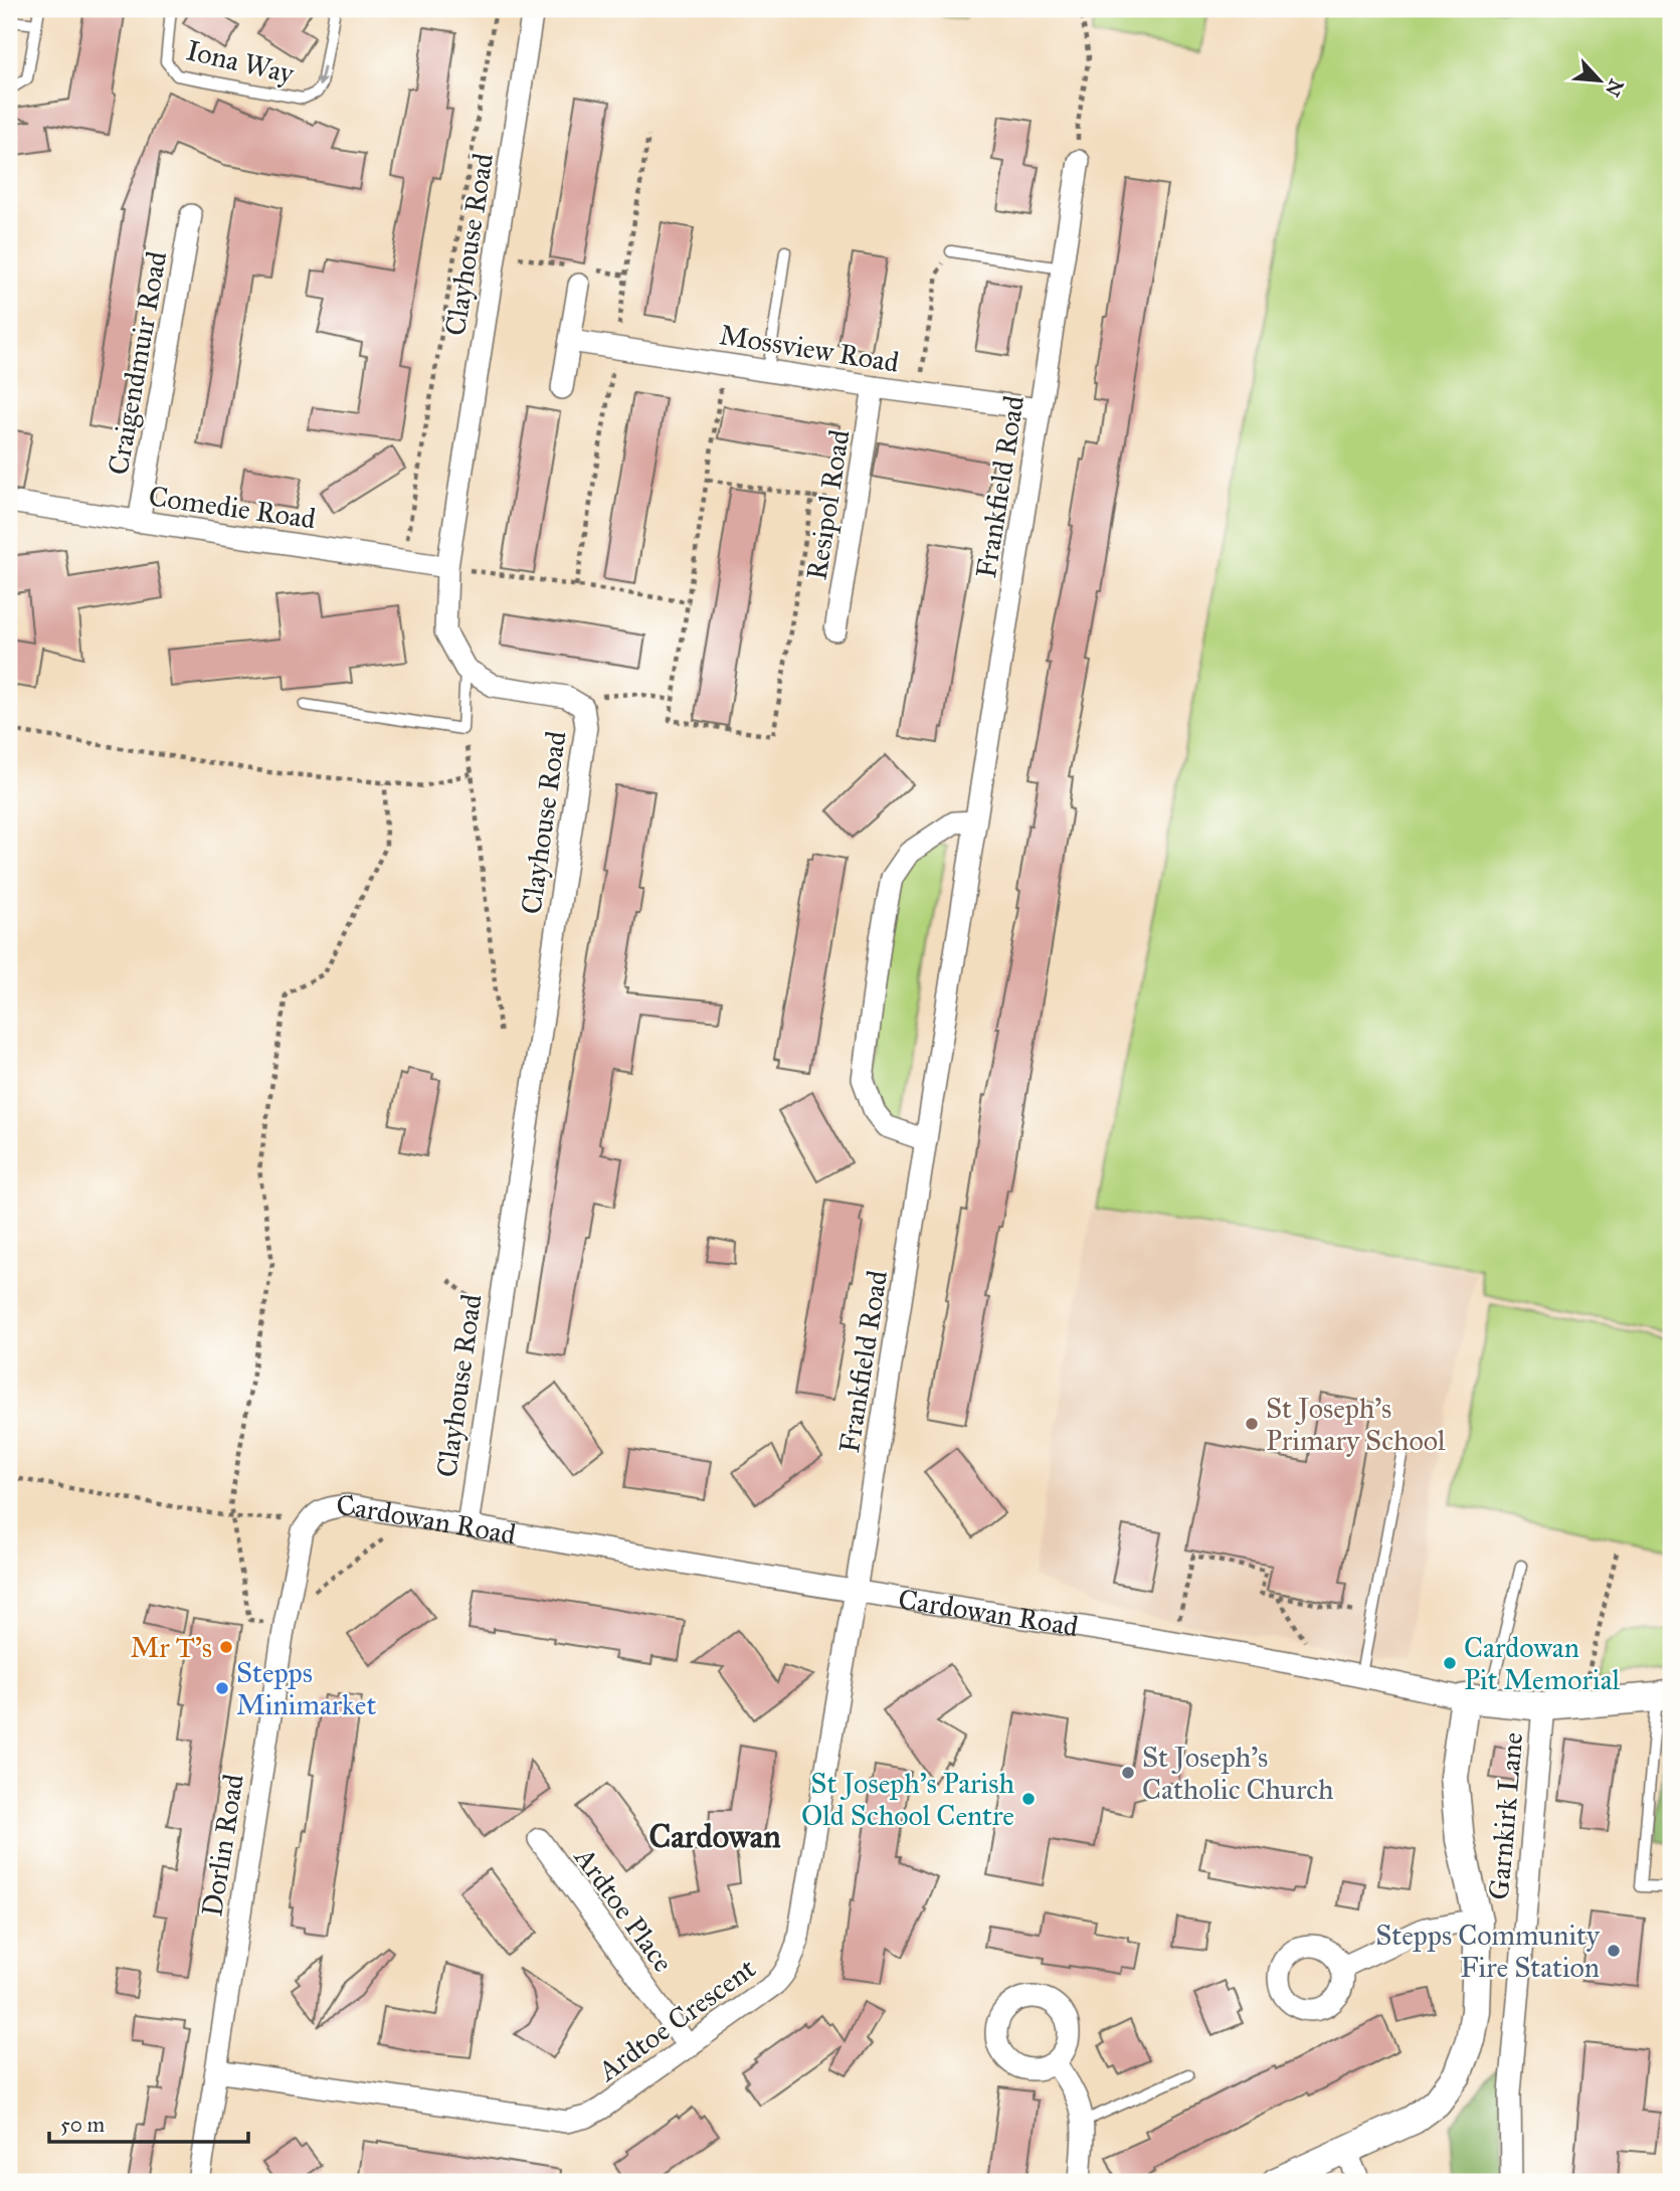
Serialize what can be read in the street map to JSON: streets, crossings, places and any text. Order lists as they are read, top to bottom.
{
  "streets": {
    "street": [
      "Clayhouse Road",
      "Mossview Road",
      "Craigendmuir Road",
      "Frankfield Road",
      "Resipol Road",
      "Comedie Road",
      "Cardowan Road",
      "Garnkirk Lane",
      "Dorlin Road",
      "Ardtoe Place",
      "Ardtoe Crescent"
    ],
    "lane": ["Iona Way"]
  },
  "crossings": [
    ["Clayhouse Road", "Comedie Road"],
    ["Clayhouse Road", "Cardowan Road"],
    ["Mossview Road", "Frankfield Road"],
    ["Mossview Road", "Resipol Road"],
    ["Craigendmuir Road", "Comedie Road"],
    ["Frankfield Road", "Cardowan Road"],
    ["Frankfield Road", "Ardtoe Crescent"],
    ["Cardowan Road", "Garnkirk Lane"],
    ["Cardowan Road", "Dorlin Road"],
    ["Cardowan Road", "Ardtoe Crescent"],
    ["Dorlin Road", "Ardtoe Crescent"],
    ["Ardtoe Place", "Ardtoe Crescent"]
  ],
  "districts": ["Cardowan"],
  "places": [
    "St Joseph's Primary School",
    "Mr T's",
    "Cardowan Pit Memorial",
    "Stepps Minimarket",
    "St Joseph's Catholic Church",
    "St Joseph's Parish Old School Centre",
    "Stepps Community Fire Station"
  ],
  "scale_bar": "50 m",
  "north": "bottom right"
}
